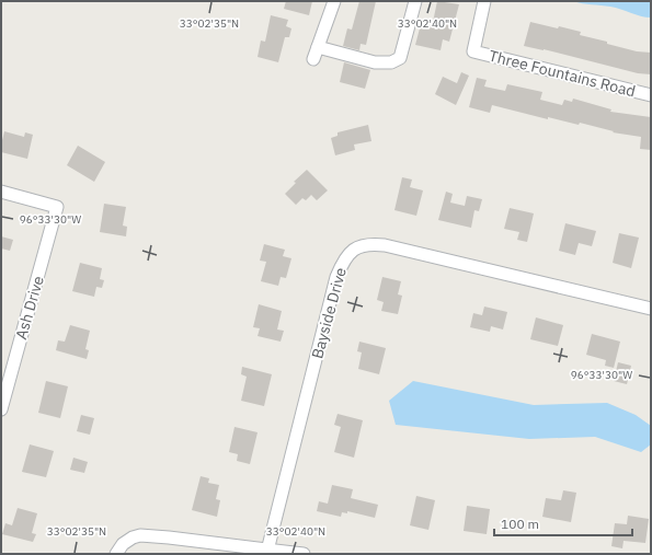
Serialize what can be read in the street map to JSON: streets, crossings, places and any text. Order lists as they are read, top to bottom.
{
  "streets": {
    "street": ["Three Fountains Road", "Ash Drive", "Bayside Drive"]
  },
  "scale_bar": "100 m",
  "coordinates": ["33°02'35\"N", "33°02'40\"N", "96°33'30\"W"]
}
